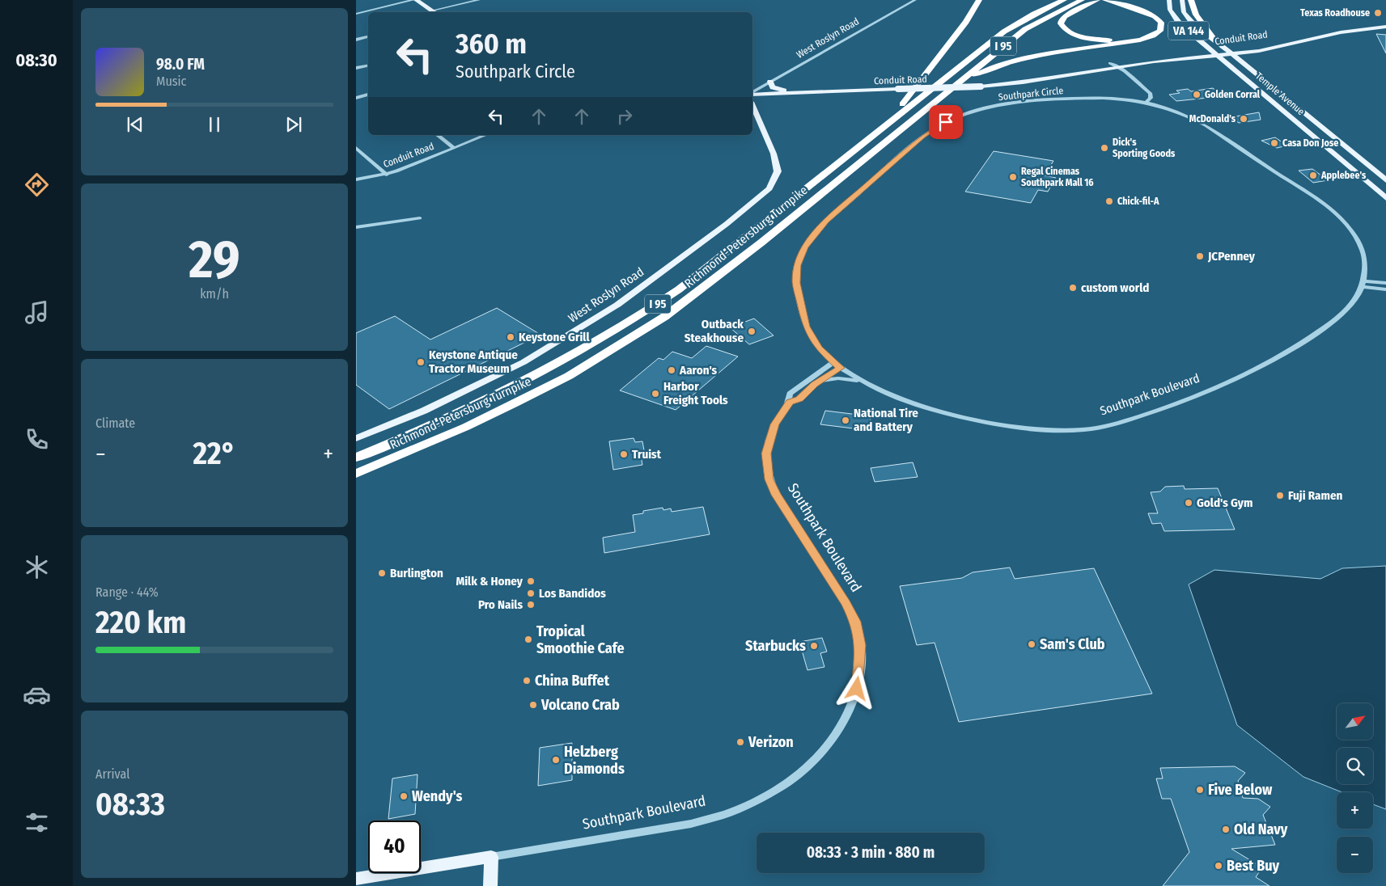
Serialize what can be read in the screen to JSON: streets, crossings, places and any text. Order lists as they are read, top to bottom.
{
  "streets": {
    "highway": ["I 95", "Richmond-Petersburg Turnpike"],
    "main road": [
      "VA 144",
      "West Roslyn Road",
      "Conduit Road",
      "Temple Avenue",
      "Southpark Boulevard"
    ],
    "street": ["Southpark Circle"]
  },
  "crossings": [
    ["Conduit Road", "Temple Avenue"],
    ["Southpark Circle", "Southpark Boulevard"]
  ],
  "places": [
    "Texas Roadhouse",
    "Golden Corral",
    "McDonald's",
    "Casa Don Jose",
    "Dick's Sporting Goods",
    "Applebee's",
    "Regal Cinemas Southpark Mall 16",
    "Chick-fil-A",
    "JCPenney",
    "custom world",
    "Outback Steakhouse",
    "Keystone Grill",
    "Keystone Antique Tractor Museum",
    "Aaron's",
    "Harbor Freight Tools",
    "National Tire and Battery",
    "Truist",
    "Fuji Ramen",
    "Gold's Gym",
    "Burlington",
    "Milk & Honey",
    "Los Bandidos",
    "Pro Nails",
    "Tropical Smoothie Cafe",
    "Sam's Club",
    "Starbucks",
    "China Buffet",
    "Volcano Crab",
    "Verizon",
    "Helzberg Diamonds",
    "Five Below",
    "Wendy's",
    "Old Navy",
    "Best Buy"
  ],
  "north": "top right",
  "page": {
    "tabs": "08:30",
    "turn": ["360 m", "Southpark Circle"],
    "song": ["98.0 FM", "Music"],
    "tile": [
      ["29", "km/h"],
      "Climate",
      ["Range · 44%", "220 km"],
      ["Arrival", "08:33"]
    ],
    "heat": ["−", "22°", "+"],
    "map_buttons": ["+", "−"],
    "limit": "40",
    "trip": "08:33 · 3 min · 880 m"
  }
}
